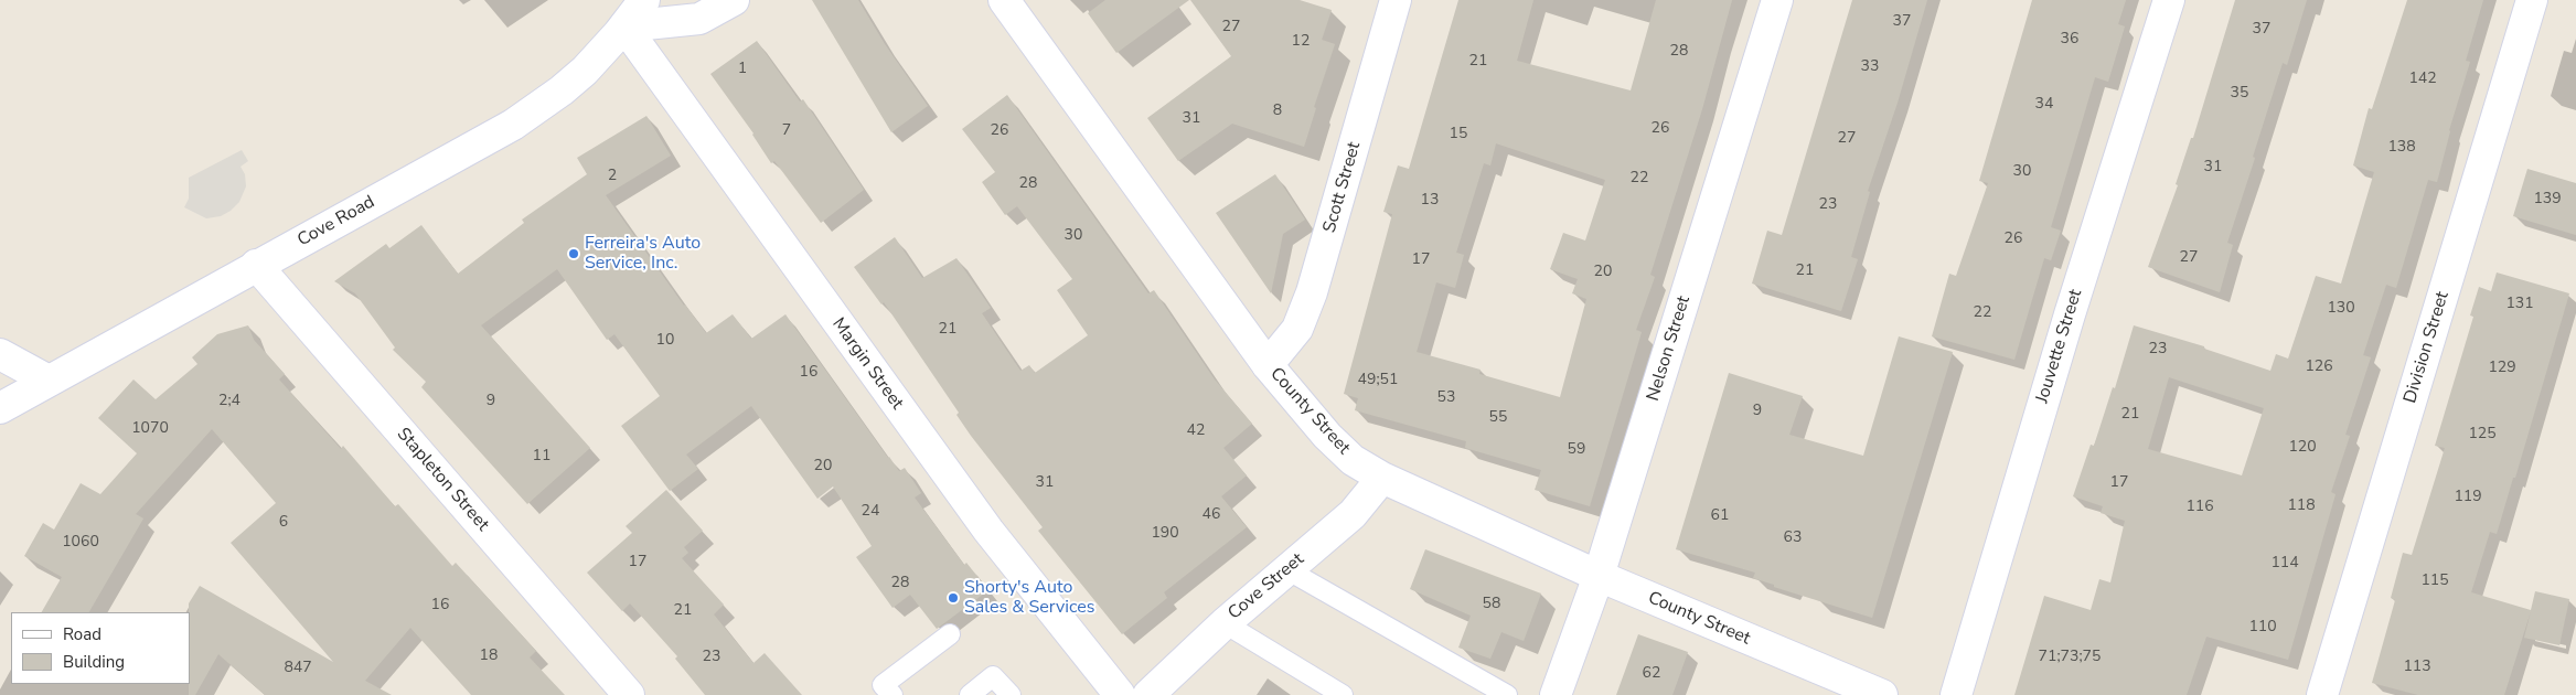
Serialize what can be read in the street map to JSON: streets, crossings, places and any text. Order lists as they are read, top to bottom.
{
  "streets": {
    "street": [
      "Scott Street",
      "Cove Road",
      "Jouvette Street",
      "Division Street",
      "Nelson Street",
      "Margin Street",
      "County Street",
      "Stapleton Street",
      "Cove Street"
    ]
  },
  "crossings": [
    ["Scott Street", "County Street"],
    ["Cove Road", "Margin Street"],
    ["Cove Road", "Stapleton Street"],
    ["Nelson Street", "County Street"],
    ["County Street", "Cove Street"]
  ],
  "places": ["Ferreira's Auto Service, Inc.", "Shorty's Auto Sales & Services"],
  "house_numbers": [
    "37",
    "27",
    "37",
    "36",
    "12",
    "28",
    "21",
    "33",
    "1",
    "142",
    "35",
    "34",
    "8",
    "31",
    "26",
    "7",
    "26",
    "15",
    "27",
    "138",
    "31",
    "30",
    "2",
    "22",
    "28",
    "139",
    "13",
    "23",
    "30",
    "26",
    "27",
    "17",
    "21",
    "20",
    "131",
    "130",
    "22",
    "21",
    "10",
    "23",
    "126",
    "129",
    "16",
    "49;51",
    "53",
    "2;4",
    "9",
    "9",
    "21",
    "55",
    "1070",
    "42",
    "125",
    "120",
    "59",
    "11",
    "20",
    "31",
    "17",
    "119",
    "118",
    "116",
    "24",
    "46",
    "61",
    "6",
    "190",
    "63",
    "1060",
    "17",
    "114",
    "115",
    "28",
    "58",
    "16",
    "21",
    "110",
    "18",
    "23",
    "71;73;75",
    "113",
    "847",
    "62"
  ],
  "legend": ["Road", "Building"]
}
